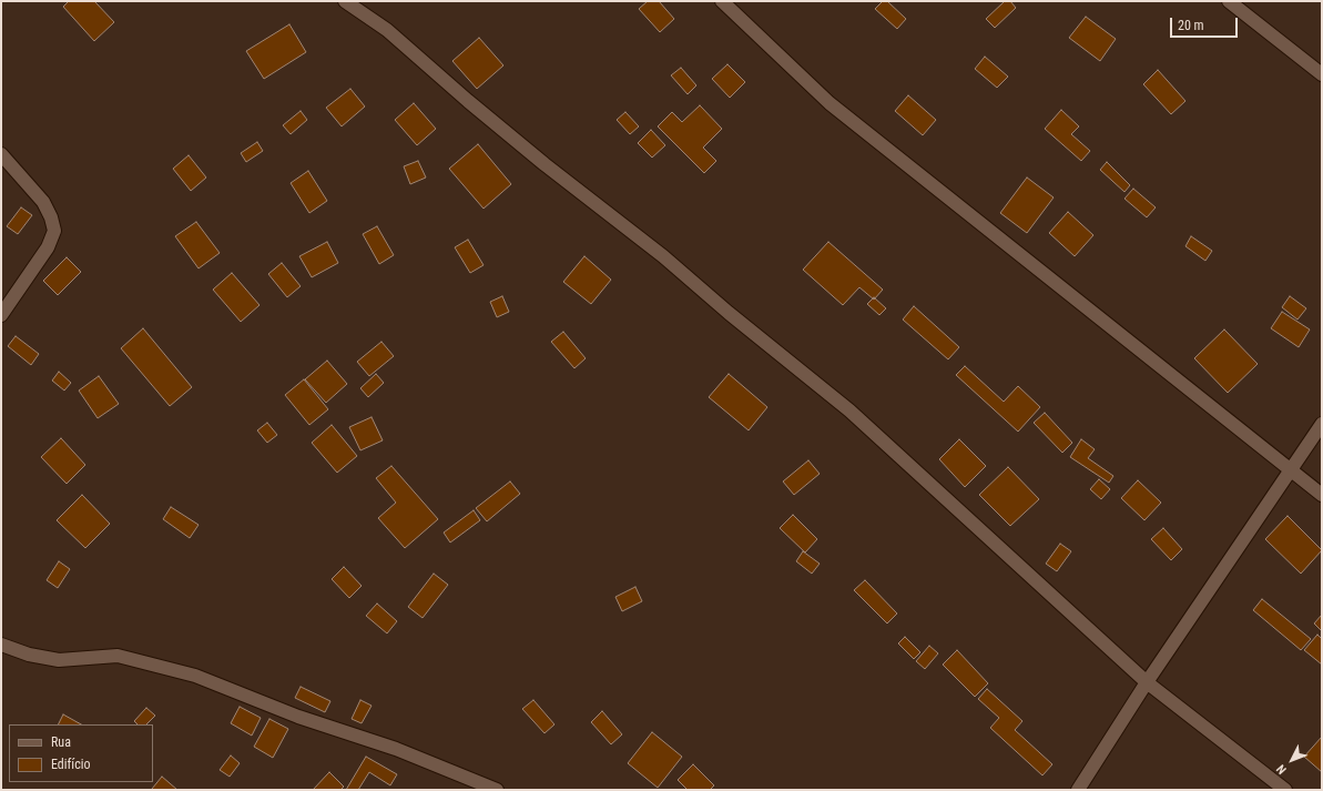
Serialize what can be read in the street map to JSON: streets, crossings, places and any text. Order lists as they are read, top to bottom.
{
  "legend": ["Rua", "Edifício"],
  "scale_bar": "20 m",
  "north": "bottom left"
}
